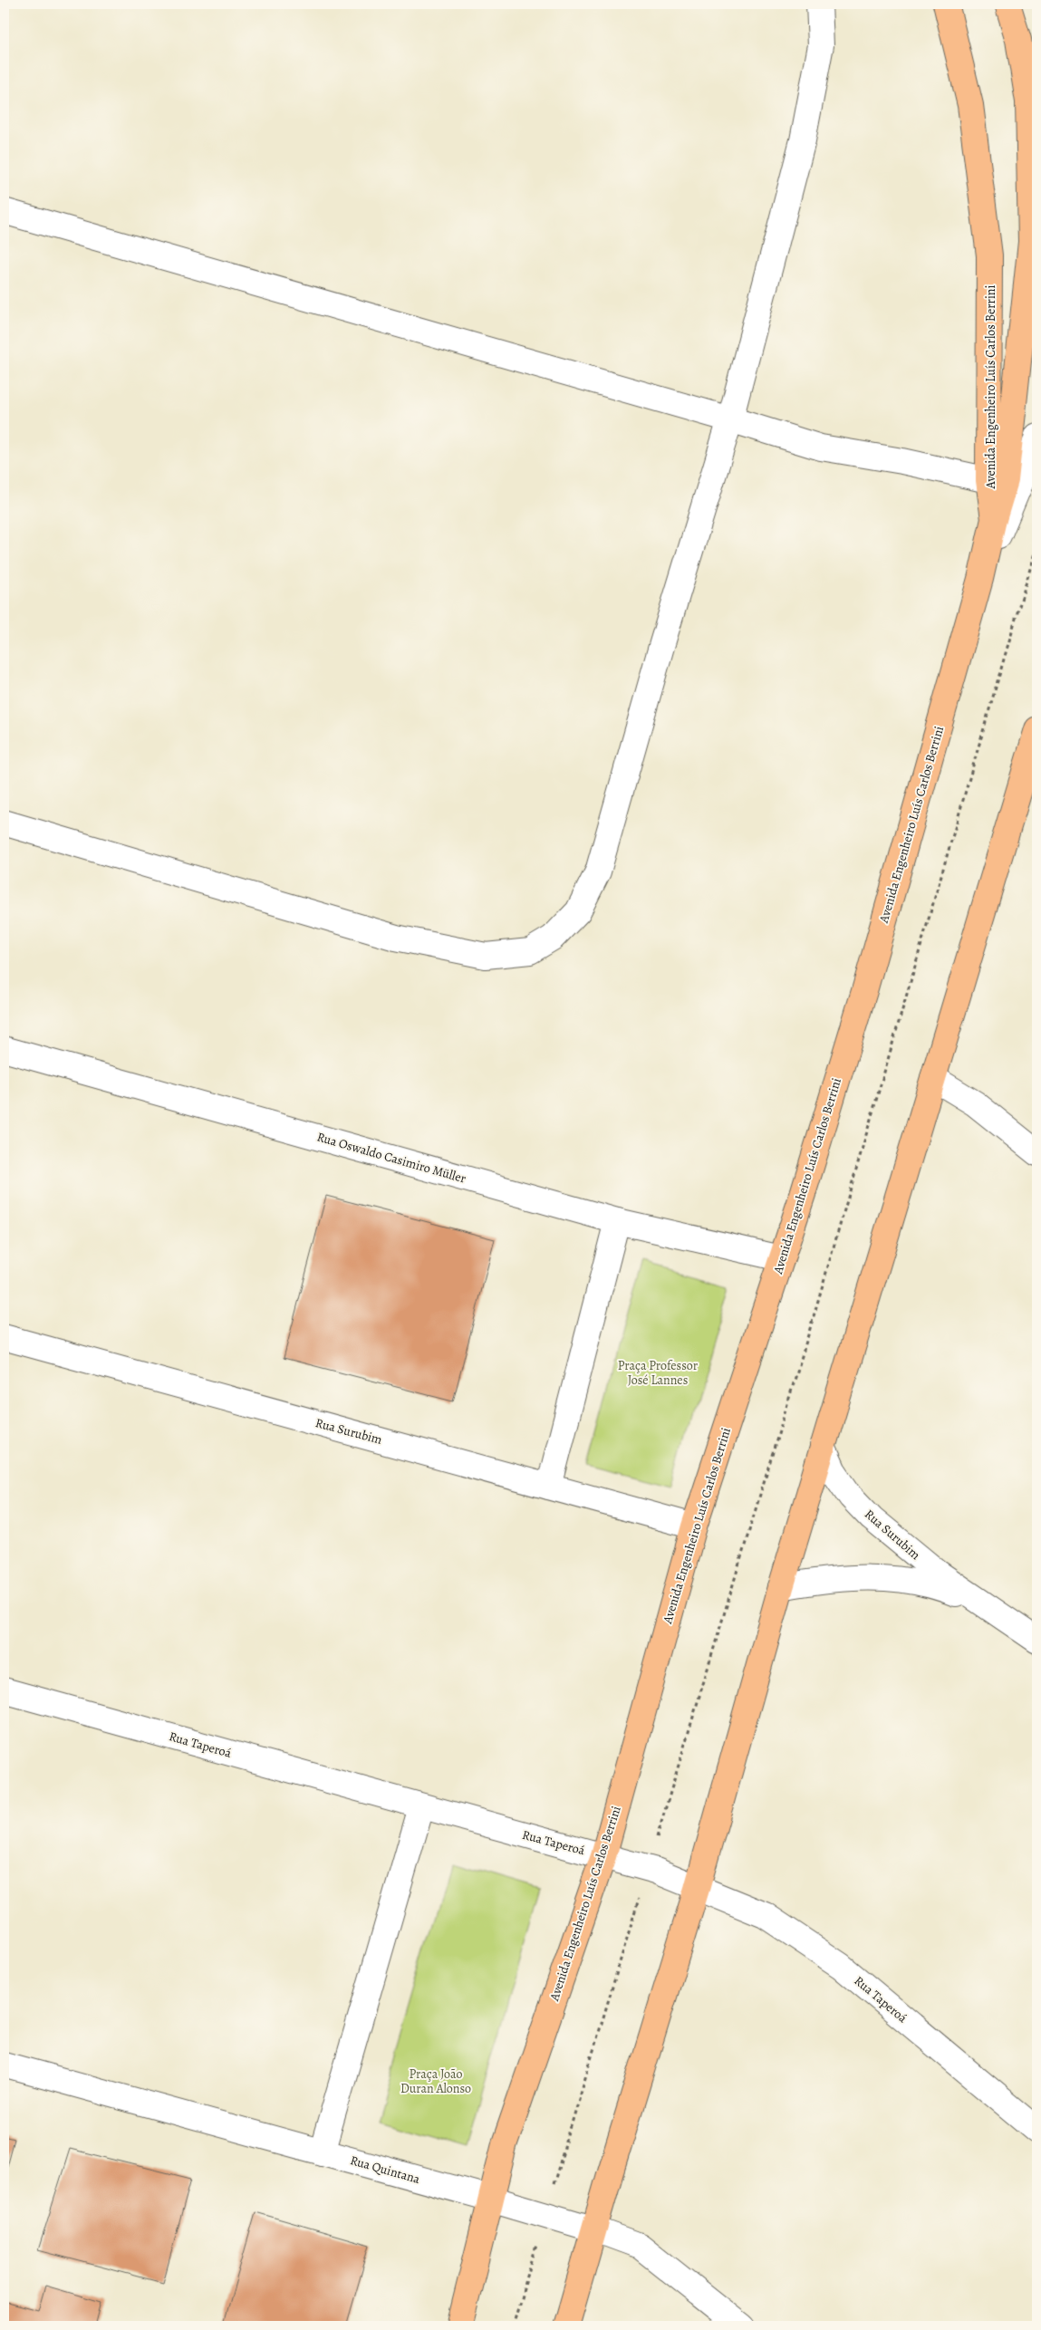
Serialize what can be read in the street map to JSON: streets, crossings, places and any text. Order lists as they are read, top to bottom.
{
  "streets": {
    "main road": ["Avenida Engenheiro Luís Carlos Berrini"],
    "street": [
      "Rua Oswaldo Casimiro Müller",
      "Rua Surubim",
      "Rua Taperoá",
      "Rua Quintana"
    ]
  },
  "crossings": [
    ["Avenida Engenheiro Luís Carlos Berrini", "Rua Oswaldo Casimiro Müller"],
    ["Avenida Engenheiro Luís Carlos Berrini", "Rua Surubim"],
    ["Avenida Engenheiro Luís Carlos Berrini", "Rua Taperoá"],
    ["Avenida Engenheiro Luís Carlos Berrini", "Rua Quintana"]
  ],
  "parks": ["Praça Professor José Lannes", "Praça João Duran Alonso"]
}
